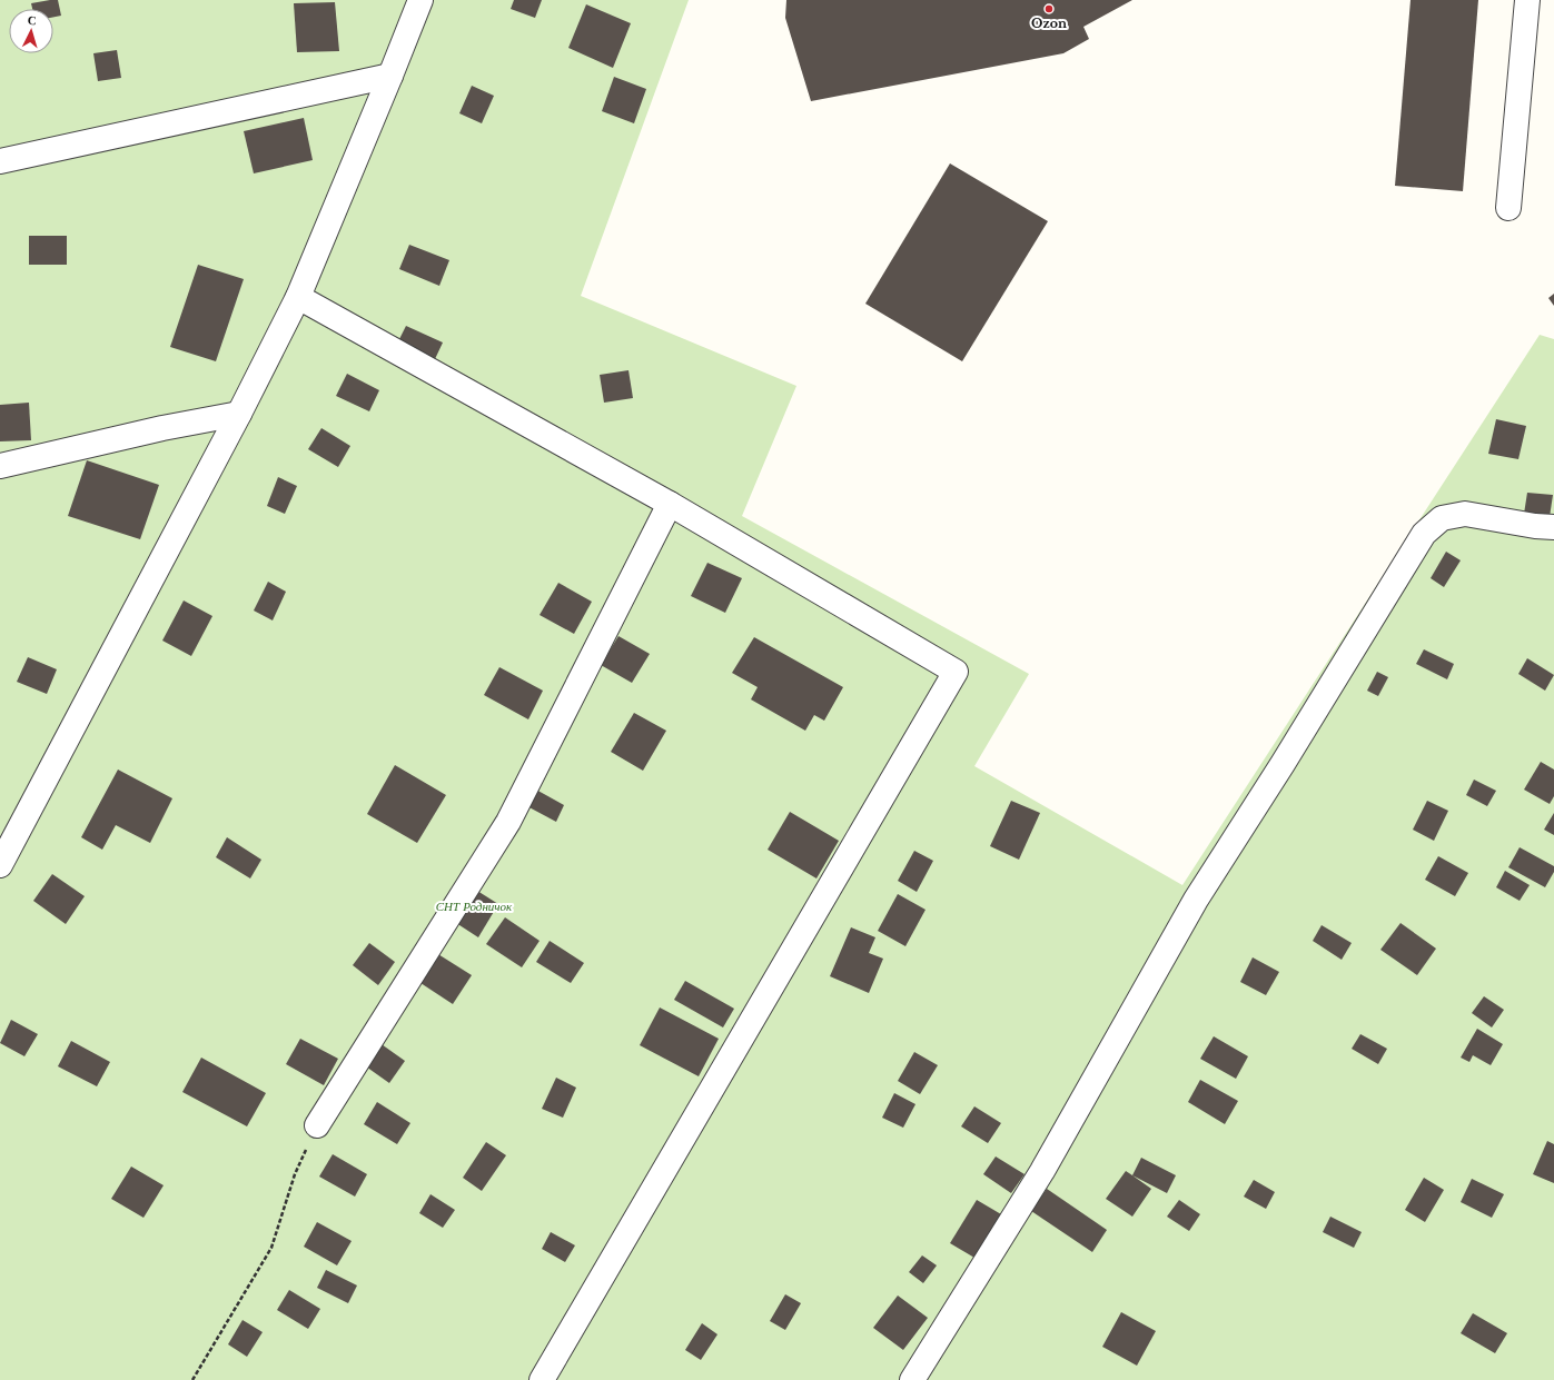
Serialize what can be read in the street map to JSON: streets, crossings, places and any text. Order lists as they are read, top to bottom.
{
  "parks": ["СНТ Родничок"],
  "places": ["Ozon"],
  "north": "top"
}
